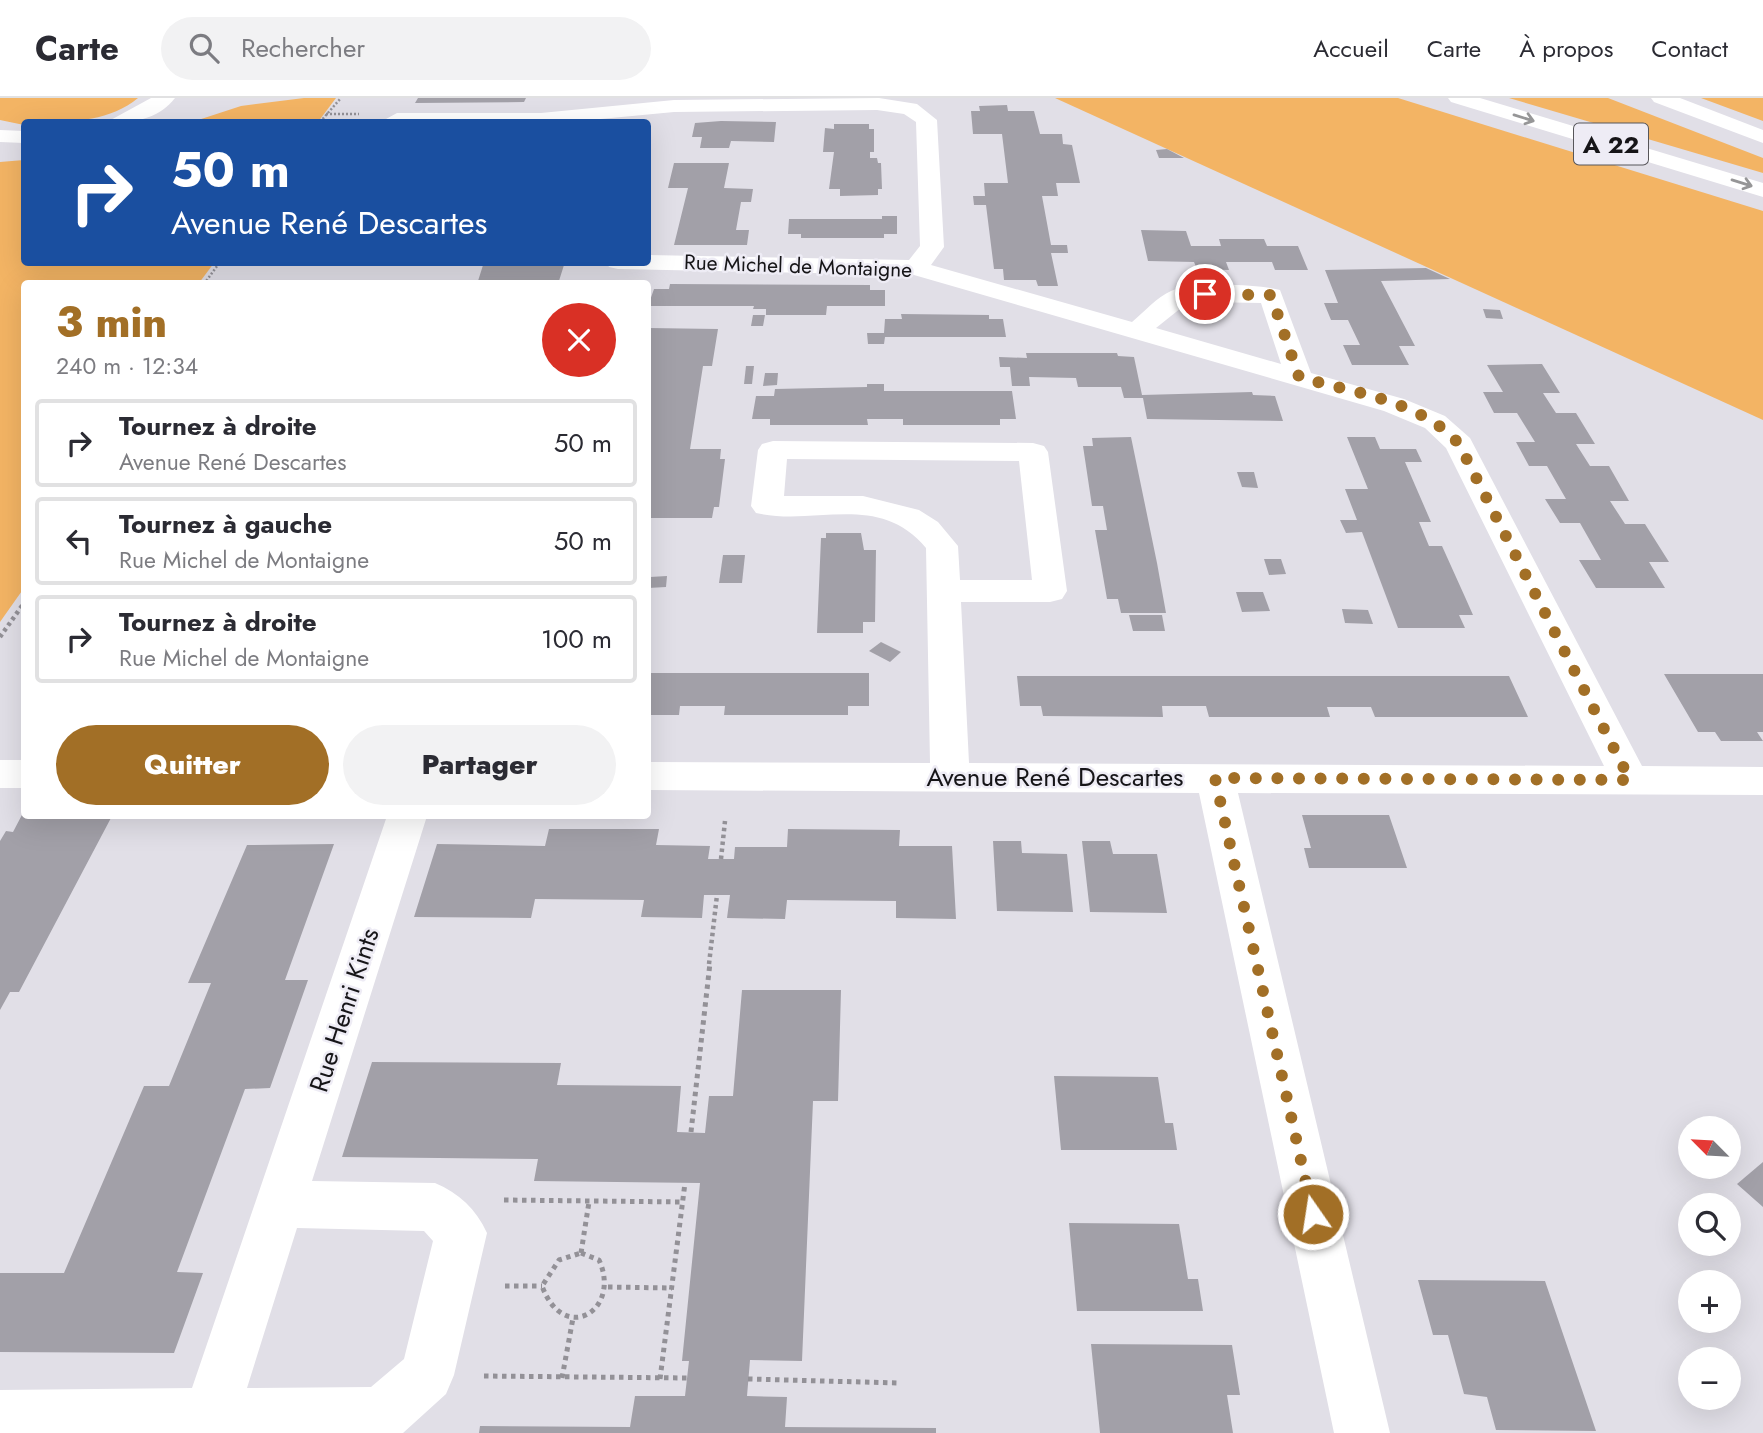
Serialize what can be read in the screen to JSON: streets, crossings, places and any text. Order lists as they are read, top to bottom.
{
  "streets": {
    "main road": [
      "A 22",
      "Rue Michel de Montaigne",
      "Avenue René Descartes",
      "Rue Henri Kints"
    ]
  },
  "crossings": [
    ["Rue Michel de Montaigne", "Avenue René Descartes"]
  ],
  "north": "top left",
  "page": {
    "header": "Carte",
    "search": "Rechercher",
    "nav": [
      "Accueil",
      "Carte",
      "À propos",
      "Contact"
    ],
    "turn": ["50 m", "Avenue René Descartes"],
    "heading": ["3 min", "240 m · 12:34"],
    "list": [
      {
        "name": "Tournez à droite",
        "note": "Avenue René Descartes",
        "value": "50 m"
      },
      {
        "name": "Tournez à gauche",
        "note": "Rue Michel de Montaigne",
        "value": "50 m"
      },
      {
        "name": "Tournez à droite",
        "note": "Rue Michel de Montaigne",
        "value": "100 m"
      }
    ],
    "buttons": ["Quitter", "Partager"],
    "map_buttons": ["+", "−"]
  }
}
